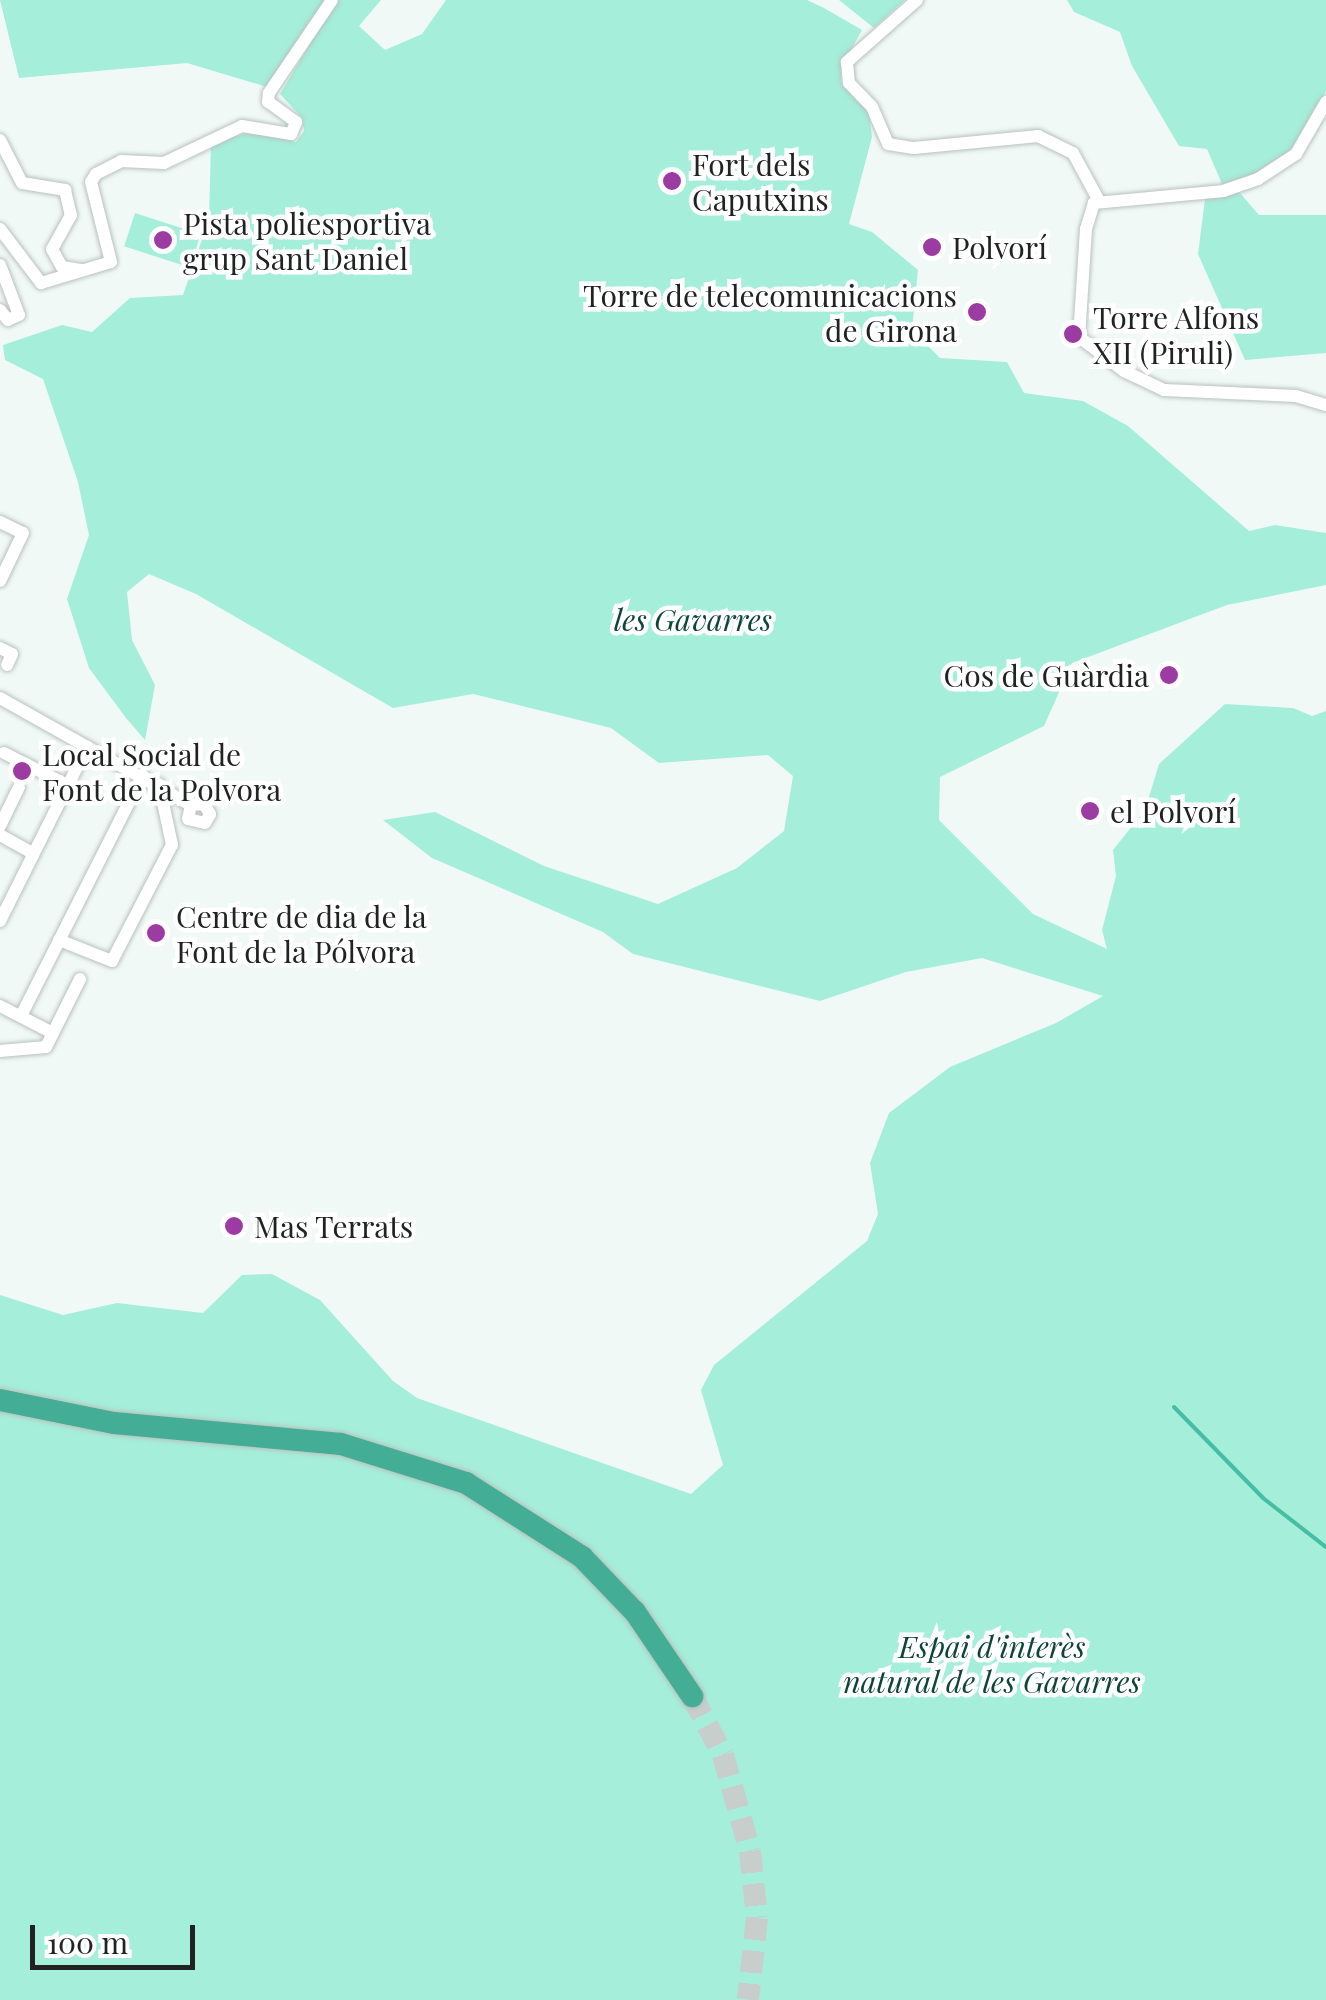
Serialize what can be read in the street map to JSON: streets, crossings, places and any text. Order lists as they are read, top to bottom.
{
  "parks": ["les Gavarres", "Espai d'interès natural de les Gavarres"],
  "places": [
    "Fort dels Caputxins",
    "Pista poliesportiva grup Sant Daniel",
    "Polvorí",
    "Torre de telecomunicacions de Girona",
    "Torre Alfons XII (Piruli)",
    "Cos de Guàrdia",
    "Local Social de Font de la Polvora",
    "el Polvorí",
    "Centre de dia de la Font de la Pólvora",
    "Mas Terrats"
  ],
  "scale_bar": "100 m"
}
